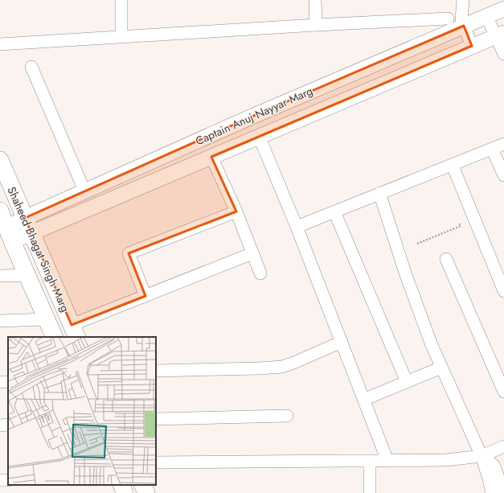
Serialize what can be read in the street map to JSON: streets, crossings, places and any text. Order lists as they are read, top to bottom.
{
  "streets": {
    "main road": ["Shaheed Bhagat Singh Marg"],
    "street": ["Captain Anuj Nayyar Marg"]
  },
  "crossings": [
    ["Captain Anuj Nayyar Marg", "Shaheed Bhagat Singh Marg"]
  ]
}
